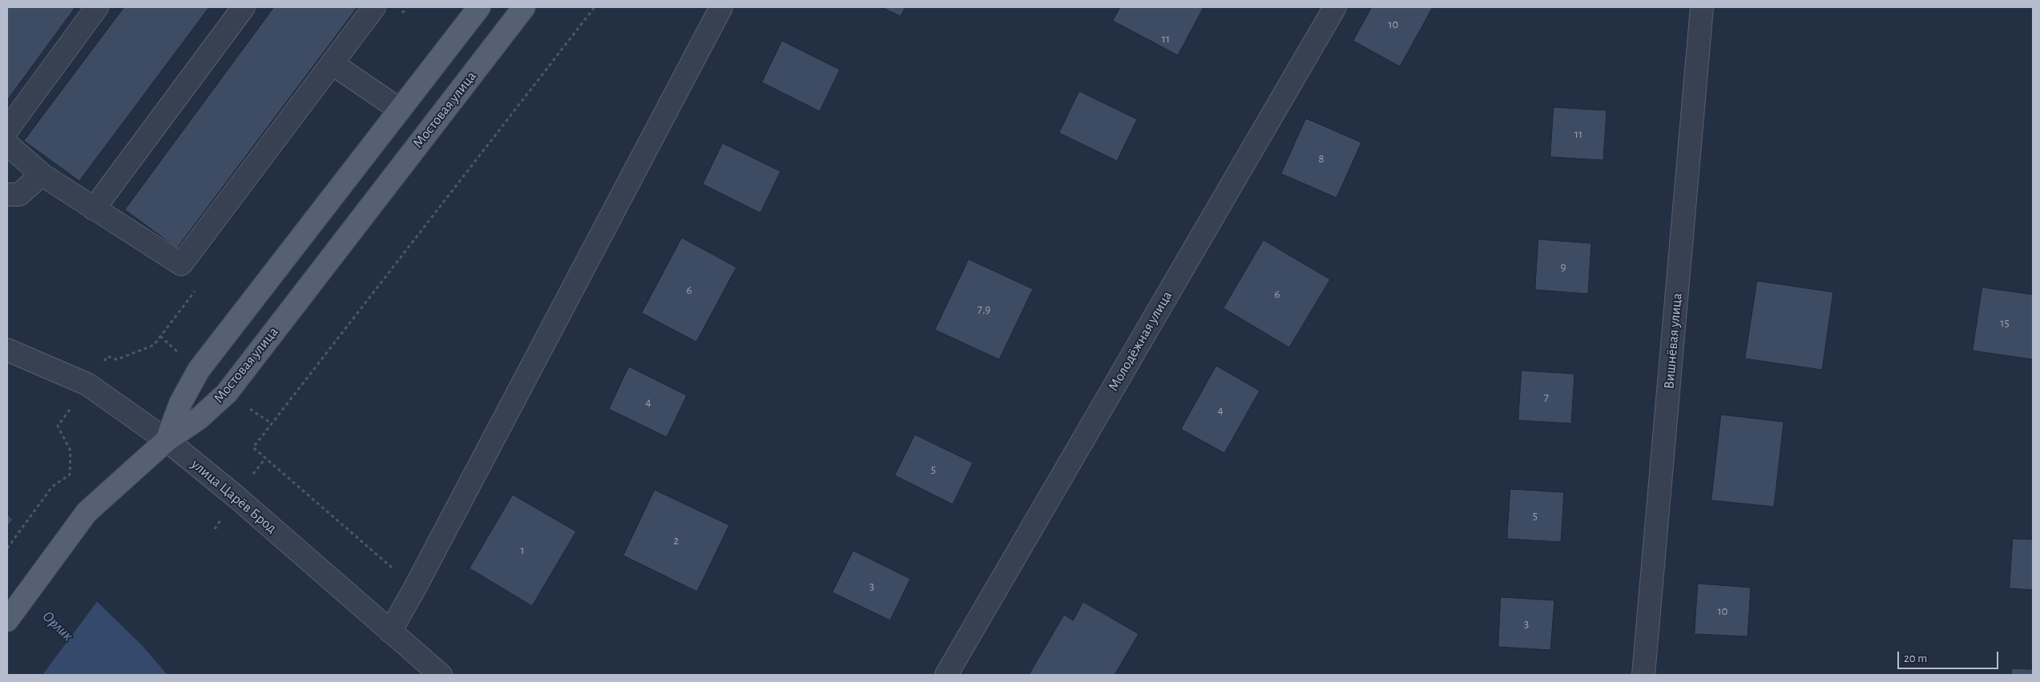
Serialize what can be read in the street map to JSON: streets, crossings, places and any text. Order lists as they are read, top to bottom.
{
  "streets": {
    "main road": ["Мостовая улица"],
    "street": ["Молодёжная улица", "Вишнёвая улица", "улица Царёв Брод"]
  },
  "crossings": [
    ["Мостовая улица", "улица Царёв Брод"]
  ],
  "water": ["Орлик"],
  "house_numbers": [
    "10",
    "11",
    "11",
    "8",
    "9",
    "6",
    "6",
    "7,9",
    "15",
    "7",
    "4",
    "4",
    "5",
    "5",
    "2",
    "1",
    "3",
    "10",
    "3"
  ],
  "scale_bar": "20 m"
}
